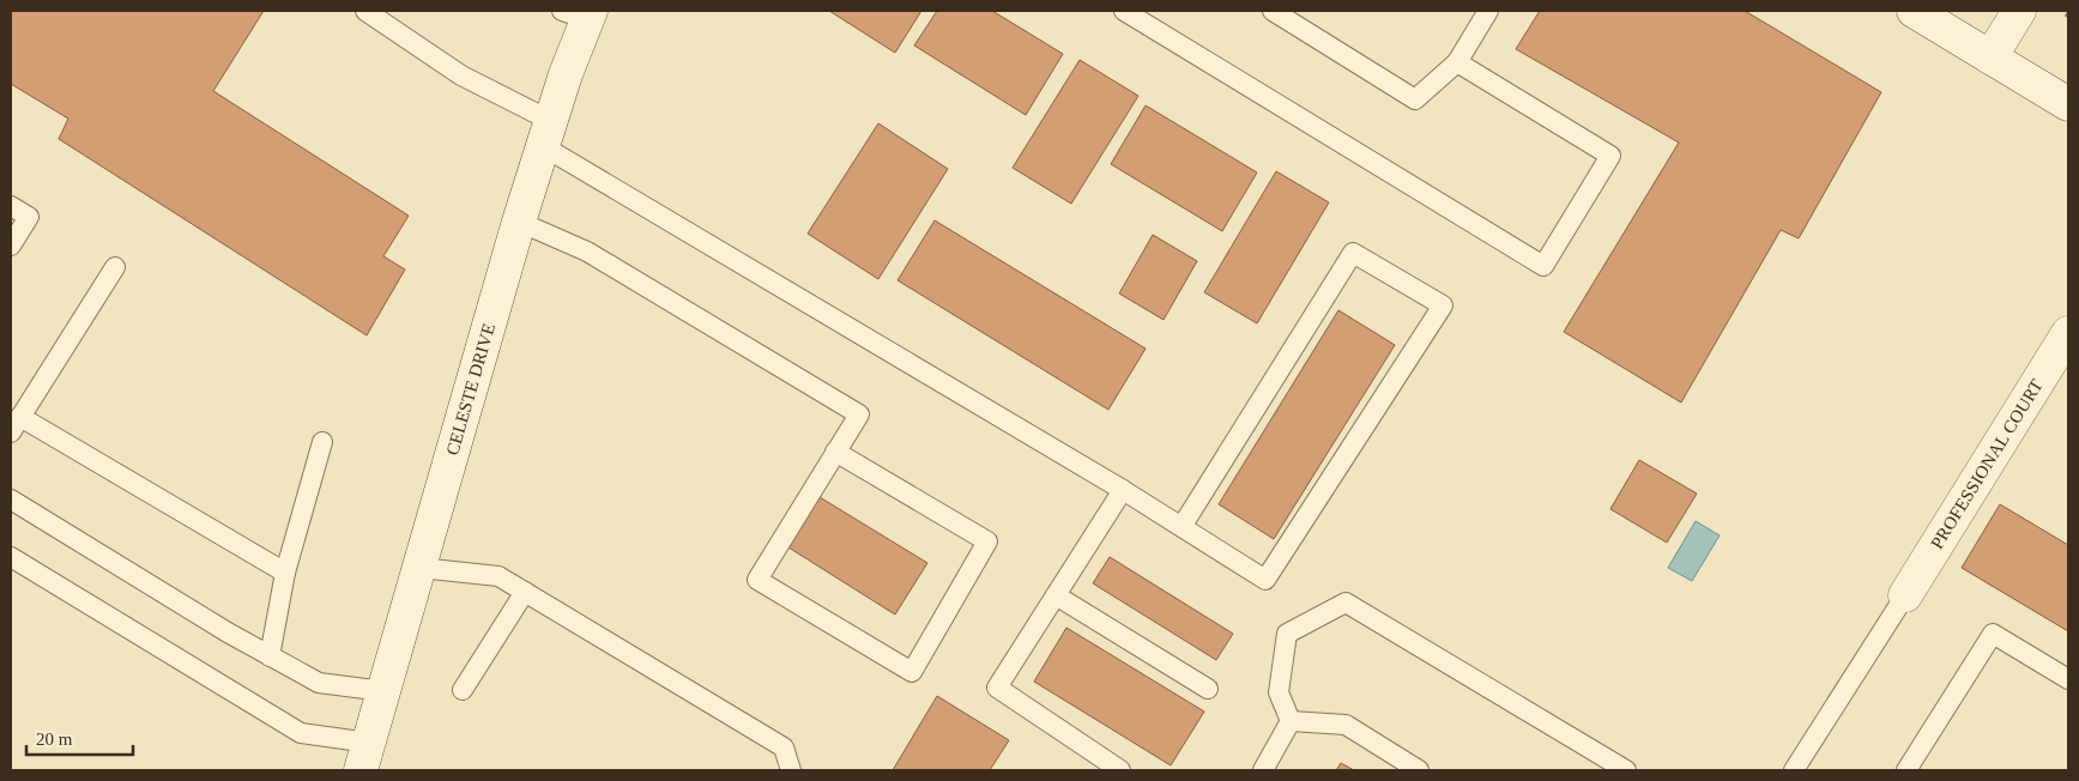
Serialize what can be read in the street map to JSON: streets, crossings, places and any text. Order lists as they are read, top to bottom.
{
  "streets": {
    "street": ["CELESTE DRIVE", "PROFESSIONAL COURT"]
  },
  "scale_bar": "20 m"
}
